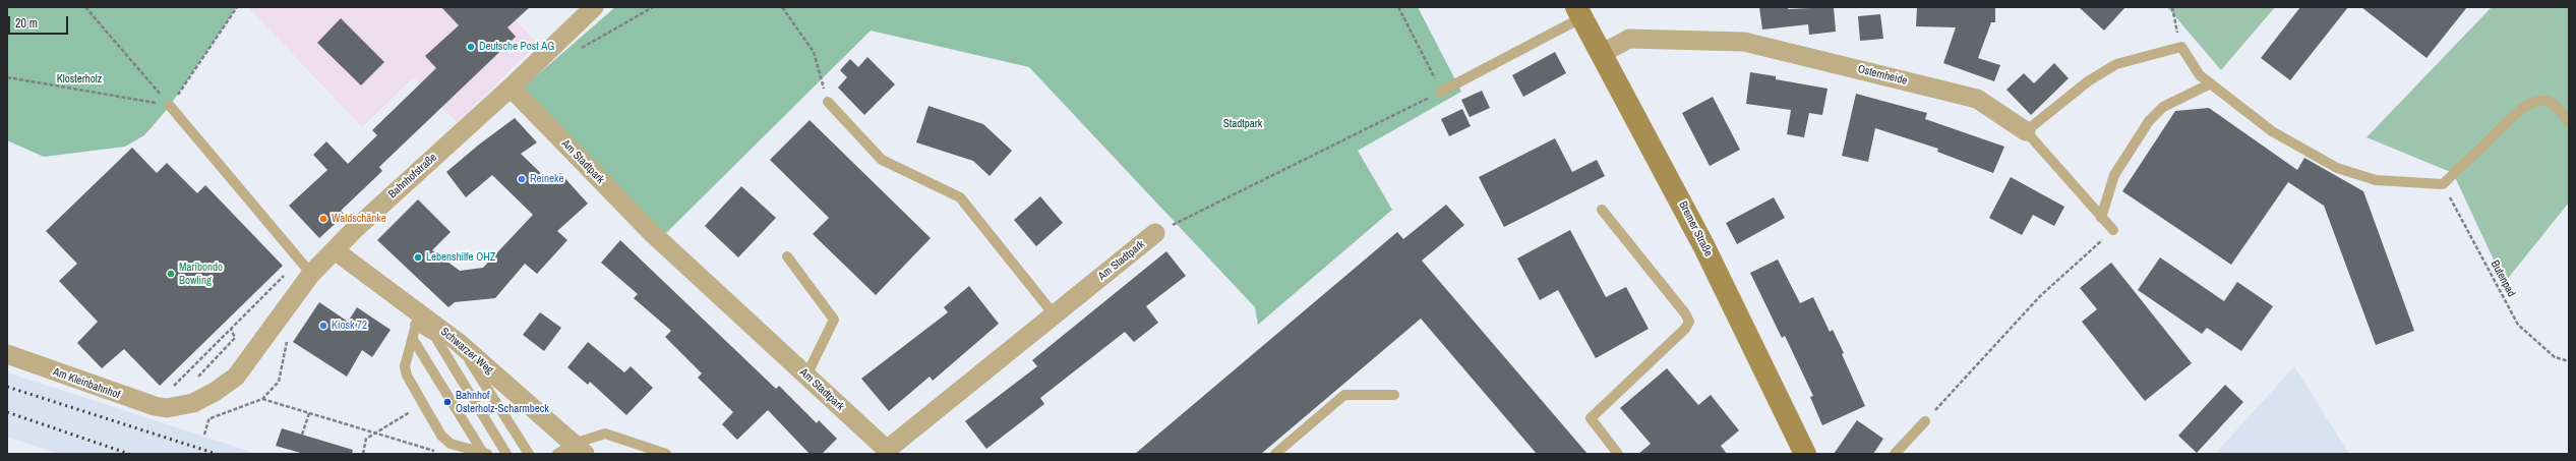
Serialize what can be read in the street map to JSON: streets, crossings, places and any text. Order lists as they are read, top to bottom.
{
  "streets": {
    "street": [
      "Osternheide",
      "Am Stadtpark",
      "Bahnhofstraße",
      "Bremer Straße",
      "Schwarzer Weg",
      "Am Kleinbahnhof"
    ],
    "path": ["Butenpad"]
  },
  "crossings": [
    ["Osternheide", "Bremer Straße"],
    ["Am Stadtpark", "Bahnhofstraße"],
    ["Bahnhofstraße", "Schwarzer Weg"],
    ["Bahnhofstraße", "Am Kleinbahnhof"]
  ],
  "parks": ["Klosterholz", "Stadtpark"],
  "places": [
    "Deutsche Post AG",
    "Reineke",
    "Waldschänke",
    "Lebenshilfe OHZ",
    "Maribondo Bowling",
    "Kiosk 72",
    "Bahnhof Osterholz-Scharmbeck"
  ],
  "scale_bar": "20 m"
}
